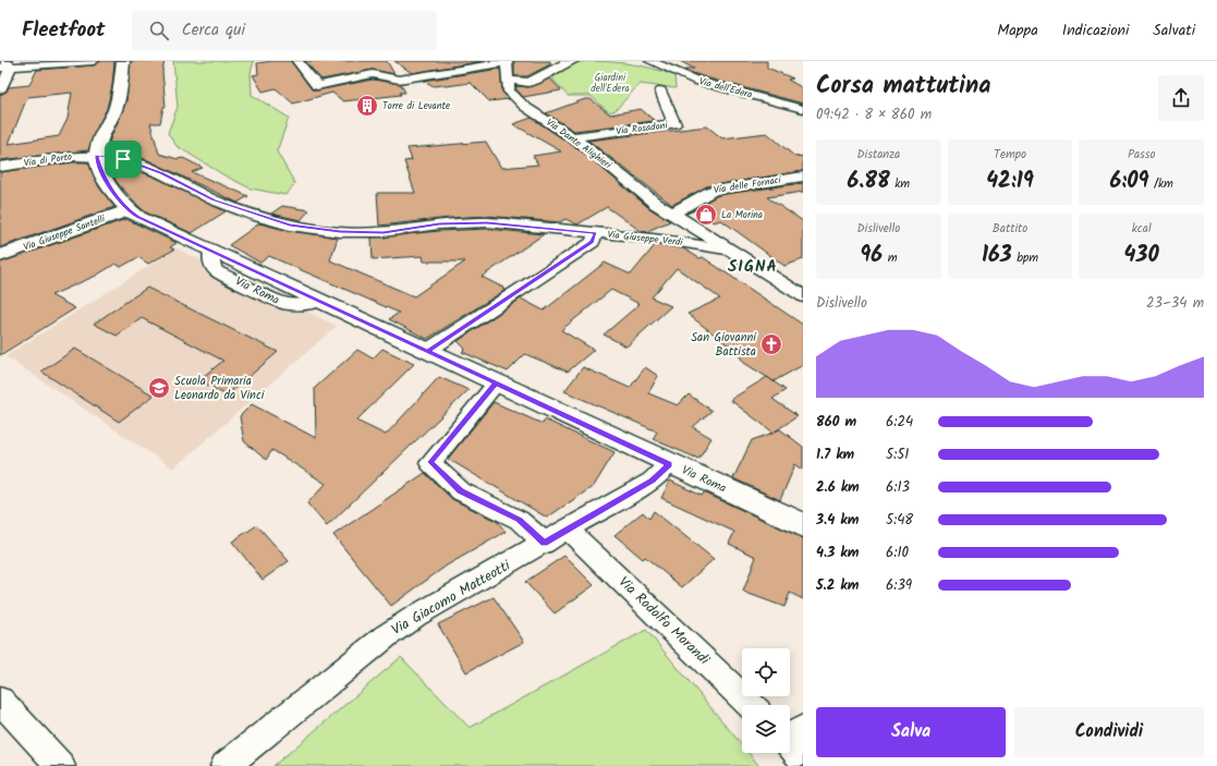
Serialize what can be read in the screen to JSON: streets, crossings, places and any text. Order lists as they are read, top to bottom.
{
  "streets": {
    "main road": ["Via Giuseppe Santelli", "Via Roma"],
    "street": [
      "Via dell'Edera",
      "Via Rosadoni",
      "Via Dante Alighieri",
      "Via di Porto",
      "Via delle Fornaci",
      "Via Giuseppe Verdi",
      "Via Giacomo Matteotti",
      "Via Rodolfo Morandi"
    ]
  },
  "crossings": [
    ["Via Rosadoni", "Via Dante Alighieri"],
    ["Via Dante Alighieri", "Via delle Fornaci"],
    ["Via Dante Alighieri", "Via Giuseppe Verdi"],
    ["Via di Porto", "Via Giuseppe Verdi"],
    ["Via di Porto", "Via Roma"],
    ["Via Giuseppe Santelli", "Via Roma"],
    ["Via Giuseppe Verdi", "Via Roma"],
    ["Via Roma", "Via Giacomo Matteotti"],
    ["Via Giacomo Matteotti", "Via Rodolfo Morandi"]
  ],
  "districts": ["SIGNA"],
  "parks": ["Giardini dell'Edera"],
  "places": {
    "building": ["Torre di Levante"],
    "shop": ["La Morina"],
    "church": ["San Giovanni Battista"],
    "school or university": ["Scuola Primaria Leonardo da Vinci"]
  },
  "page": {
    "header": "Fleetfoot",
    "search": "Cerca qui",
    "nav": ["Mappa", "Indicazioni", "Salvati"],
    "heading": ["Corsa mattutina", "09:42 · 8 × 860 m"],
    "stats": [
      ["Distanza", "6.88 km"],
      ["Tempo", "42:19"],
      ["Passo", "6:09 /km"],
      ["Dislivello", "96 m"],
      ["Battito", "163 bpm"],
      ["kcal", "430"]
    ],
    "chart": ["Dislivello", "23–34 m"],
    "list": [
      {
        "name": "860 m",
        "note": "6:24"
      },
      {
        "name": "1.7 km",
        "note": "5:51"
      },
      {
        "name": "2.6 km",
        "note": "6:13"
      },
      {
        "name": "3.4 km",
        "note": "5:48"
      },
      {
        "name": "4.3 km",
        "note": "6:10"
      },
      {
        "name": "5.2 km",
        "note": "6:39"
      }
    ],
    "buttons": ["Salva", "Condividi"]
  }
}
